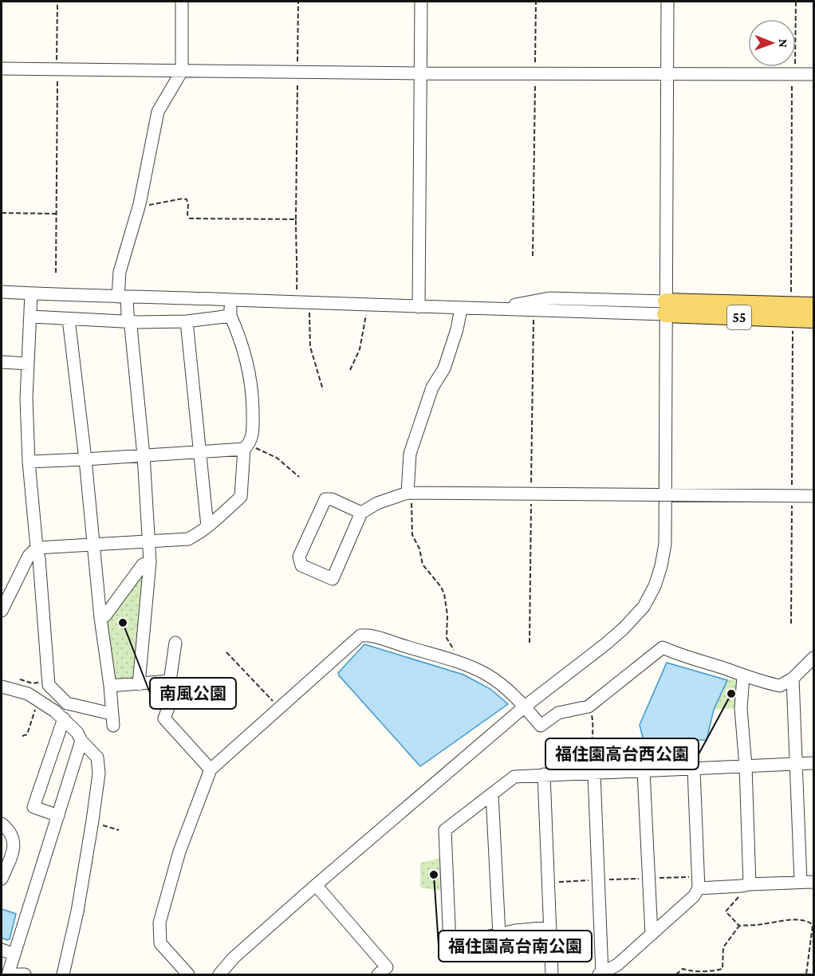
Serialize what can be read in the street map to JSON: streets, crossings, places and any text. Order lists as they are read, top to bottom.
{
  "streets": {
    "main road": ["55"]
  },
  "places": ["南風公園", "福住園高台西公園", "福住園高台南公園"],
  "north": "right"
}
